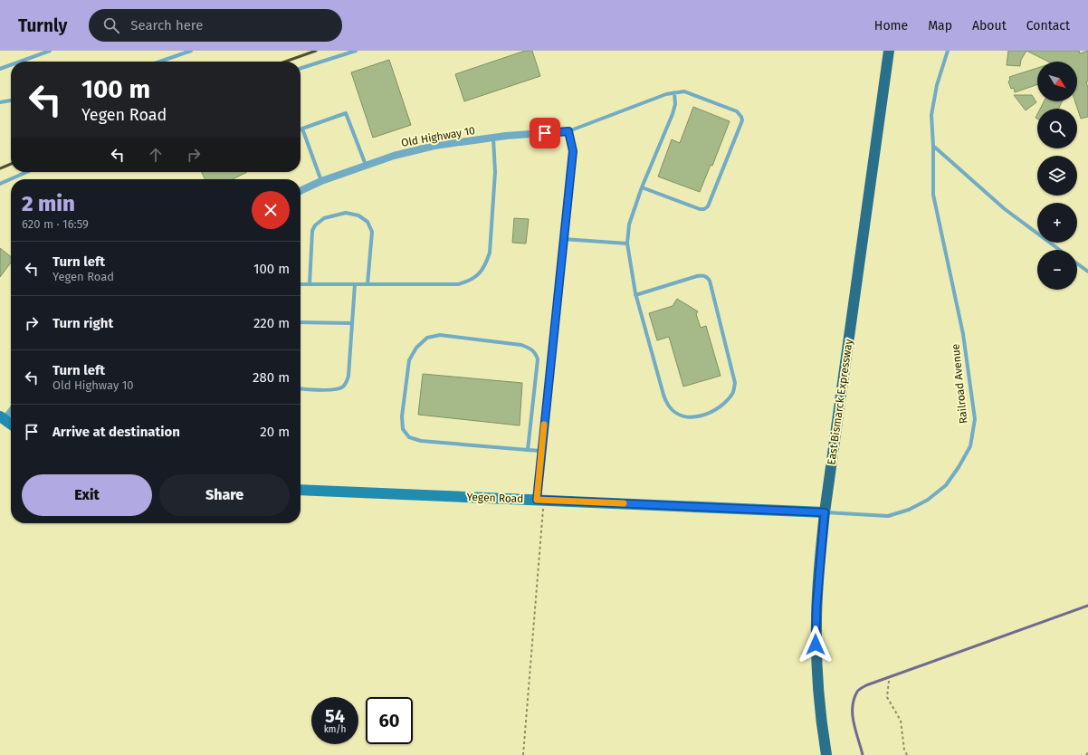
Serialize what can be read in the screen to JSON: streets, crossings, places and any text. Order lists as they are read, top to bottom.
{
  "streets": {
    "main road": ["East Bismarck Expressway"],
    "street": ["Old Highway 10", "Yegen Road"],
    "lane": ["Railroad Avenue"]
  },
  "crossings": [
    ["Railroad Avenue", "East Bismarck Expressway"],
    ["Railroad Avenue", "Yegen Road"],
    ["East Bismarck Expressway", "Yegen Road"]
  ],
  "north": "bottom right",
  "page": {
    "header": "Turnly",
    "search": "Search here",
    "nav": [
      "Home",
      "Map",
      "About",
      "Contact"
    ],
    "map_buttons": ["+", "−"],
    "turn": ["100 m", "Yegen Road"],
    "heading": ["2 min", "620 m · 16:59"],
    "list": [
      {
        "name": "Turn left",
        "note": "Yegen Road",
        "value": "100 m"
      },
      {
        "name": "Turn right",
        "value": "220 m"
      },
      {
        "name": "Turn left",
        "note": "Old Highway 10",
        "value": "280 m"
      },
      {
        "name": "Arrive at destination",
        "value": "20 m"
      }
    ],
    "buttons": ["Exit", "Share"],
    "speed": "54 km/h",
    "limit": "60"
  }
}
